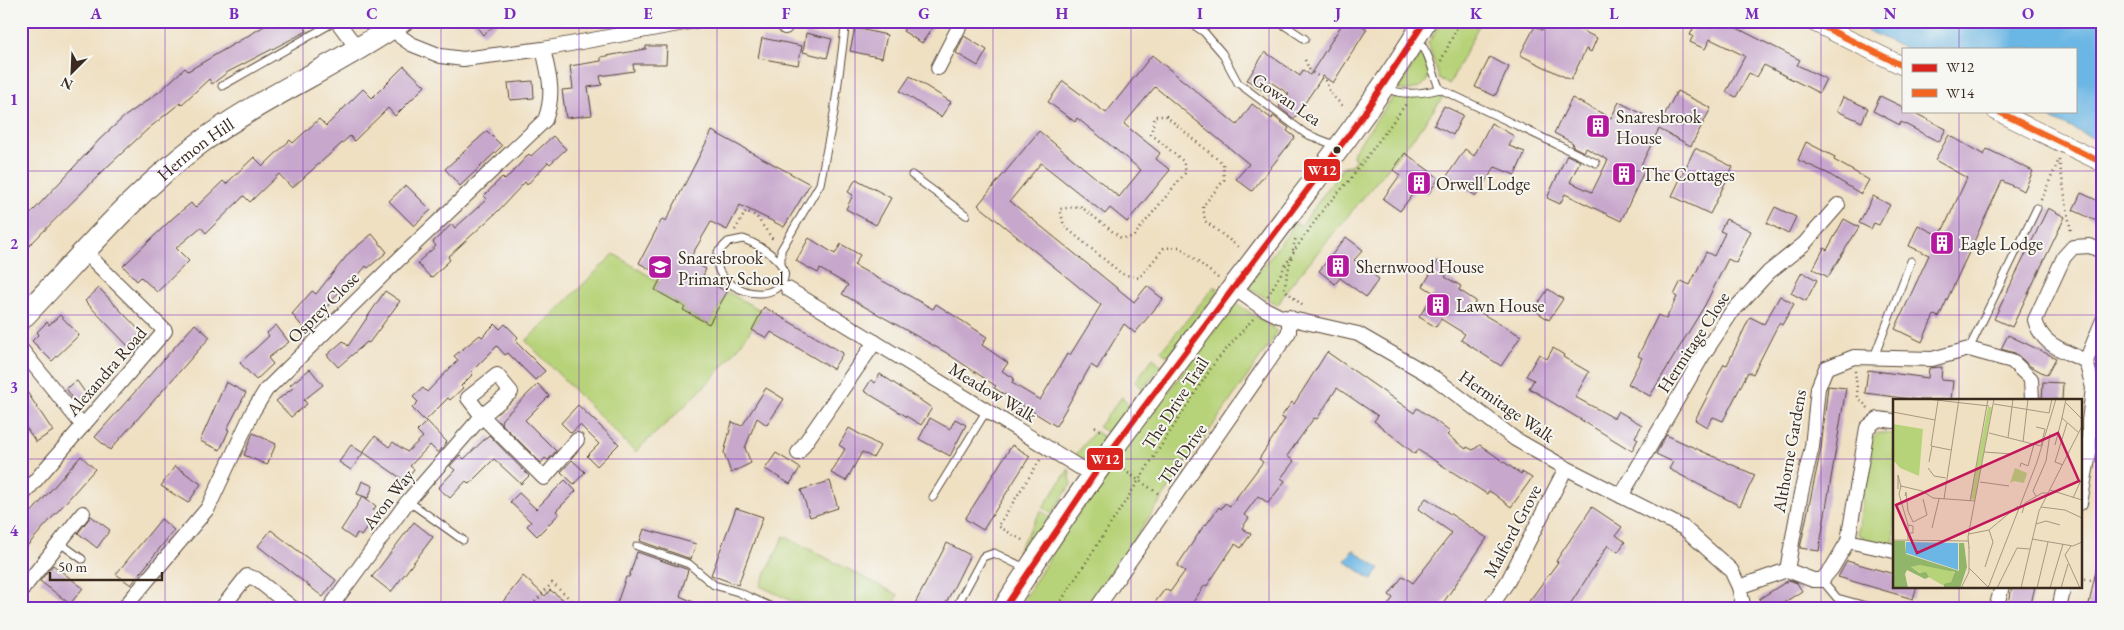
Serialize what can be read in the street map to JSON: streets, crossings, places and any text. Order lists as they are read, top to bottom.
{
  "streets": {
    "main road": ["Hermon Hill"],
    "street": [
      "Osprey Close",
      "Hermitage Close",
      "Alexandra Road",
      "Meadow Walk",
      "Hermitage Walk",
      "Althorne Gardens",
      "The Drive",
      "Avon Way",
      "Malford Grove"
    ],
    "lane": ["Gowan Lea"],
    "path": ["The Drive Trail"]
  },
  "crossings": [
    ["Hermon Hill", "Alexandra Road"],
    ["Hermitage Close", "Hermitage Walk"],
    ["Hermitage Walk", "The Drive"],
    ["Hermitage Walk", "Malford Grove"]
  ],
  "places": {
    "building": [
      "Snaresbrook House",
      "The Cottages",
      "Orwell Lodge",
      "Eagle Lodge",
      "Shernwood House",
      "Lawn House"
    ],
    "school or university": ["Snaresbrook Primary School"]
  },
  "lines": ["transit line W12", "transit line W14"],
  "legend": ["W12", "W14"],
  "scale_bar": "50 m",
  "north": "bottom left",
  "grid": {
    "columns": [
      "A",
      "B",
      "C",
      "D",
      "E",
      "F",
      "G",
      "H",
      "I",
      "J",
      "K",
      "L",
      "M",
      "N",
      "O"
    ],
    "rows": [
      "1",
      "2",
      "3",
      "4"
    ]
  }
}
